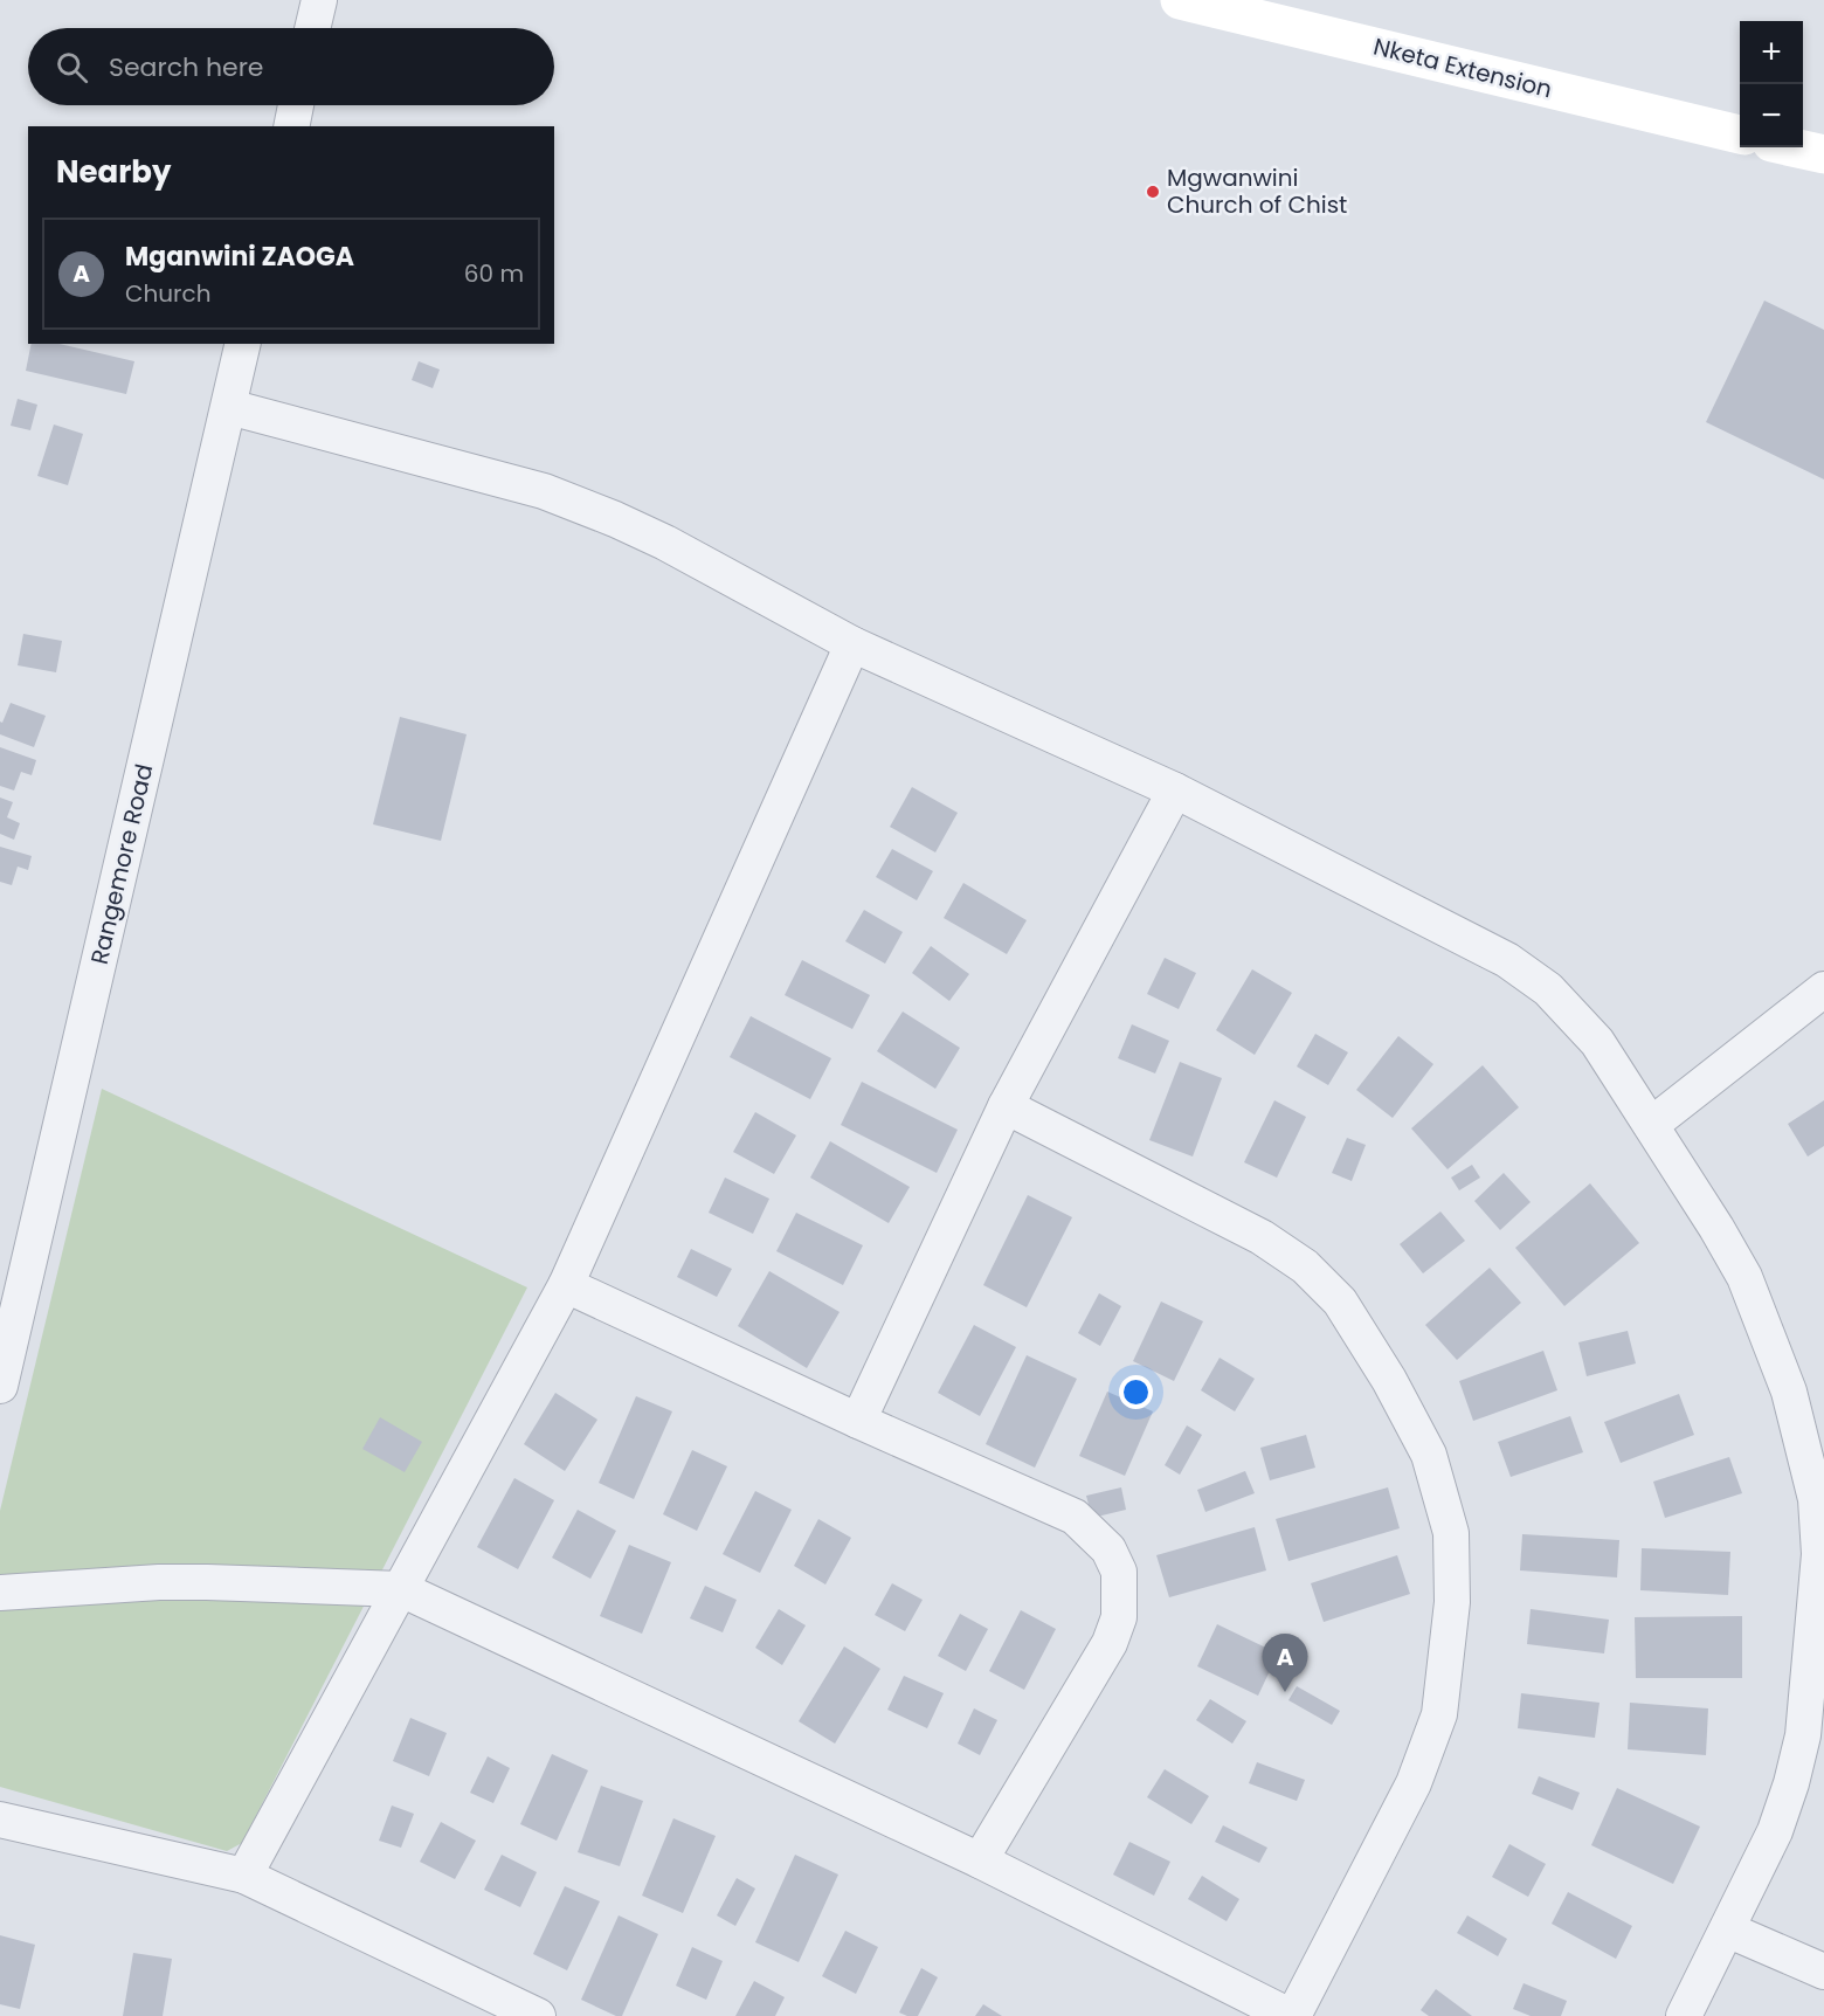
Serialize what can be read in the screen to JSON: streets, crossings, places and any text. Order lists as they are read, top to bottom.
{
  "streets": {
    "street": ["Nketa Extension", "Rangemore Road"]
  },
  "places": ["Mgwanwini Church of Chist"],
  "page": {
    "map_buttons": ["+", "−"],
    "search": "Search here",
    "heading": "Nearby",
    "list": [
      {
        "mark": "A",
        "name": "Mganwini ZAOGA",
        "note": "Church",
        "value": "60 m"
      }
    ],
    "pins": "A"
  }
}
